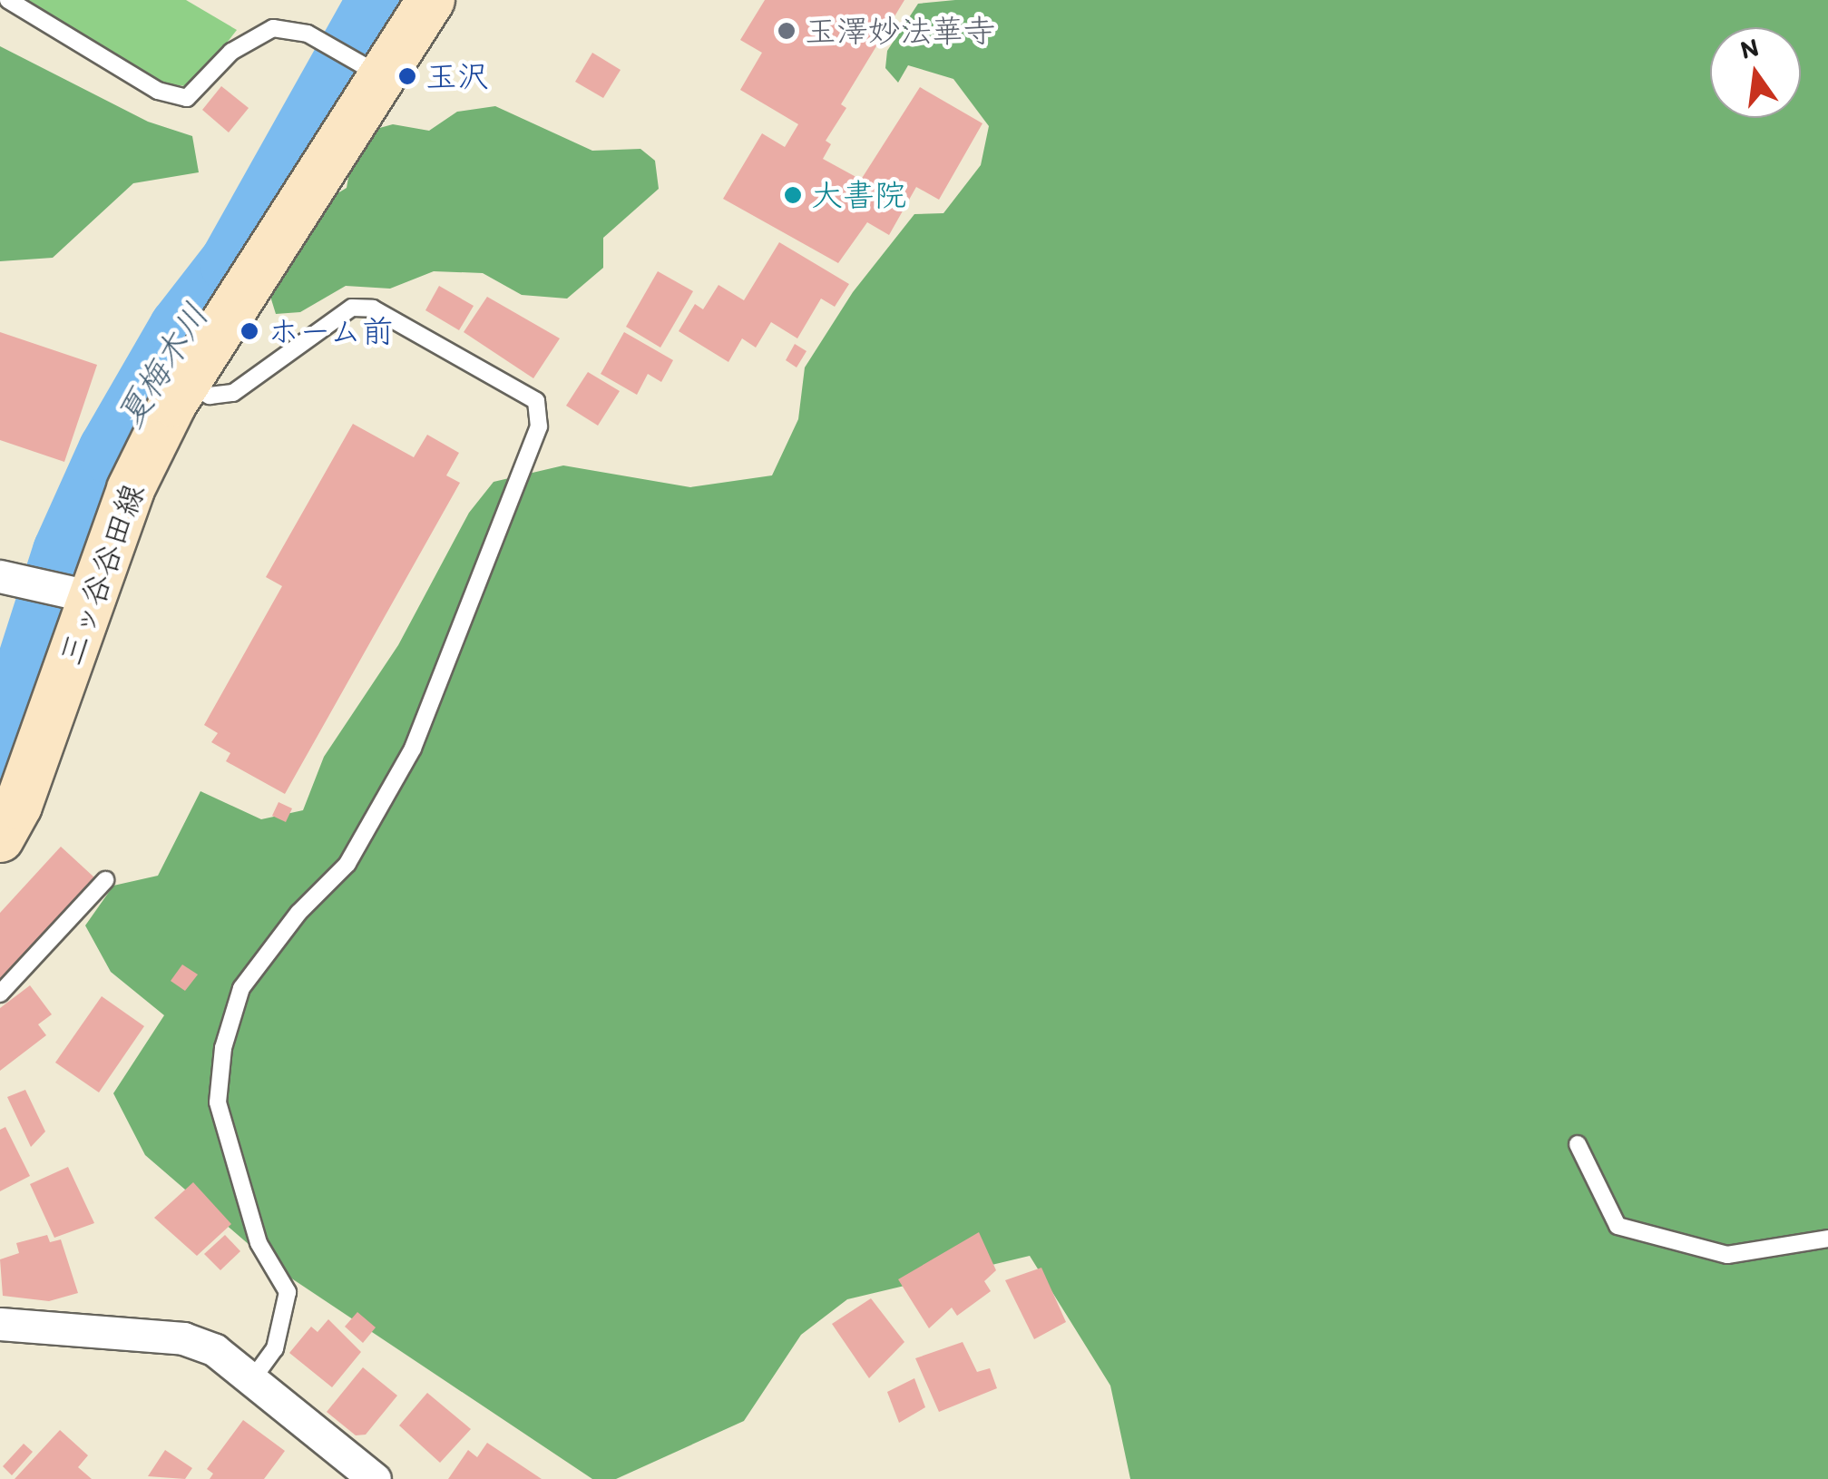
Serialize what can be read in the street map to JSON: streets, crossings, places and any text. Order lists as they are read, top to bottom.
{
  "streets": {
    "main road": ["三ッ谷谷田線"]
  },
  "water": ["夏梅木川"],
  "places": [
    "玉澤妙法華寺",
    "玉沢",
    "大書院",
    "ホーム前"
  ],
  "north": "top"
}
